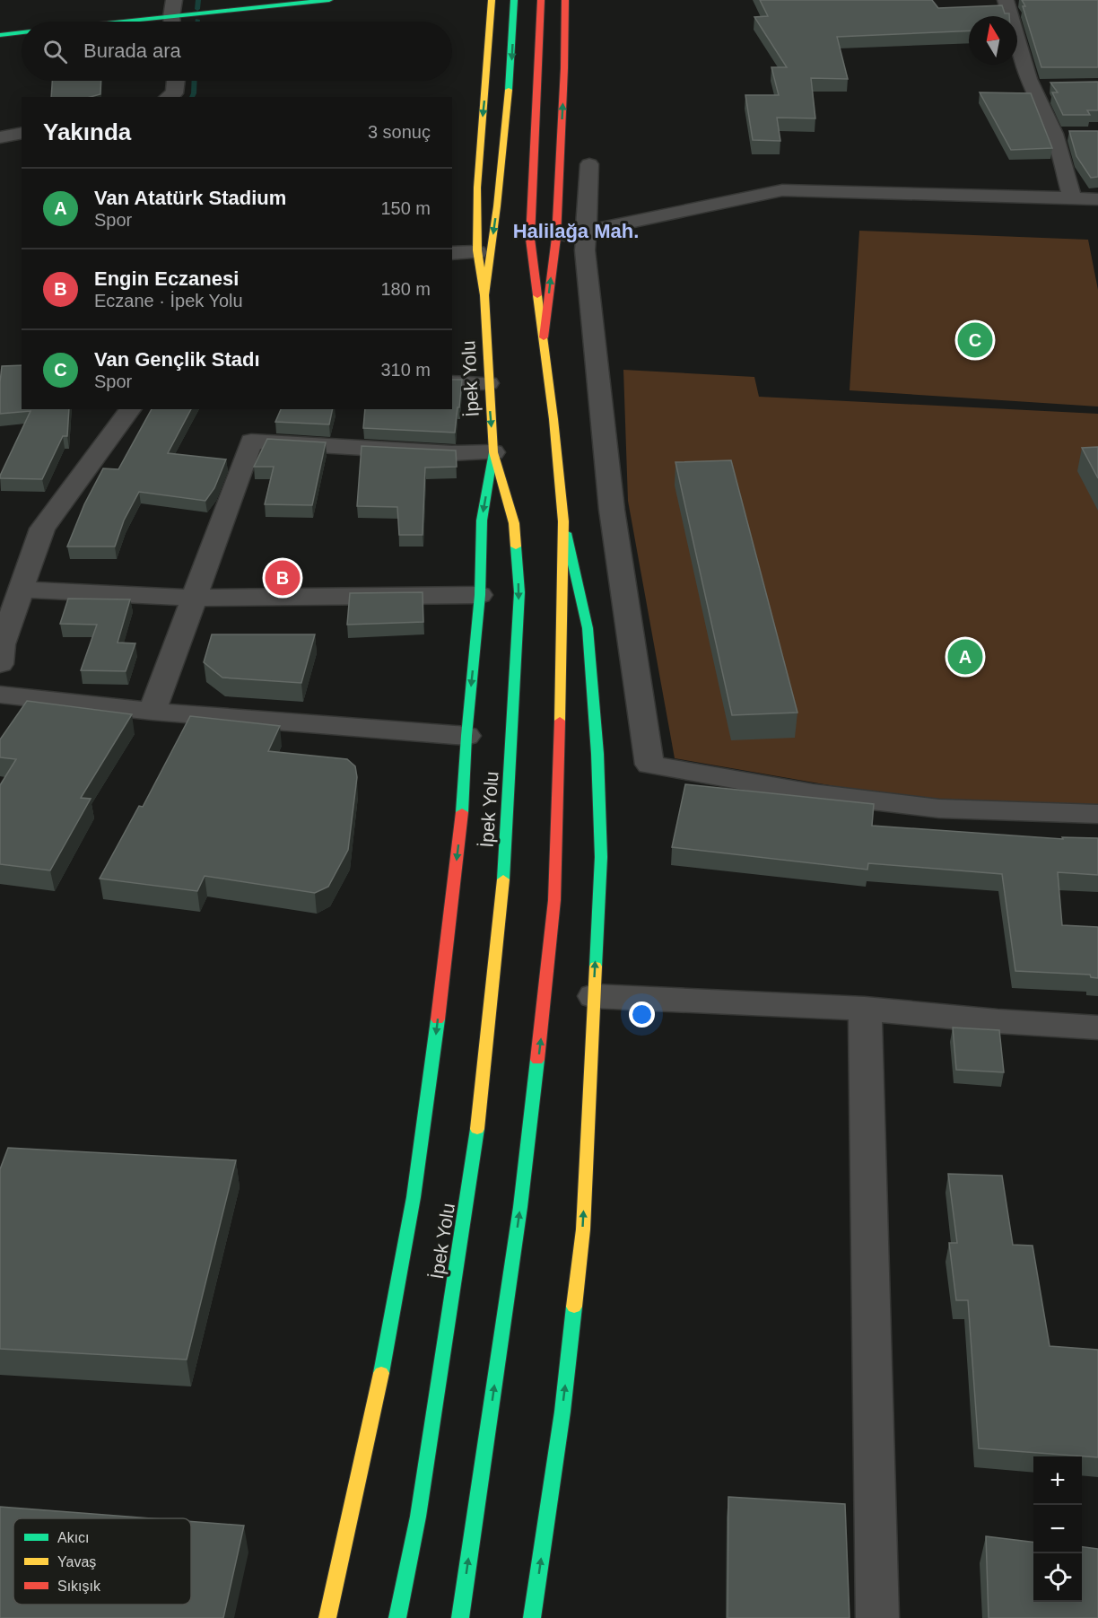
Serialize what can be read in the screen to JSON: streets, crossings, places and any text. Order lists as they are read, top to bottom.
{
  "streets": {
    "main road": ["İpek Yolu"]
  },
  "districts": ["Halilağa Mah."],
  "legend": ["Akıcı", "Yavaş", "Sıkışık"],
  "north": "top",
  "page": {
    "search": "Burada ara",
    "heading": ["Yakında", "3 sonuç"],
    "list": [
      {
        "mark": "A",
        "name": "Van Atatürk Stadium",
        "note": "Spor",
        "value": "150 m"
      },
      {
        "mark": "B",
        "name": "Engin Eczanesi",
        "note": "Eczane · İpek Yolu",
        "value": "180 m"
      },
      {
        "mark": "C",
        "name": "Van Gençlik Stadı",
        "note": "Spor",
        "value": "310 m"
      }
    ],
    "pins": ["C", "B", "A"],
    "map_buttons": ["+", "−"]
  }
}
